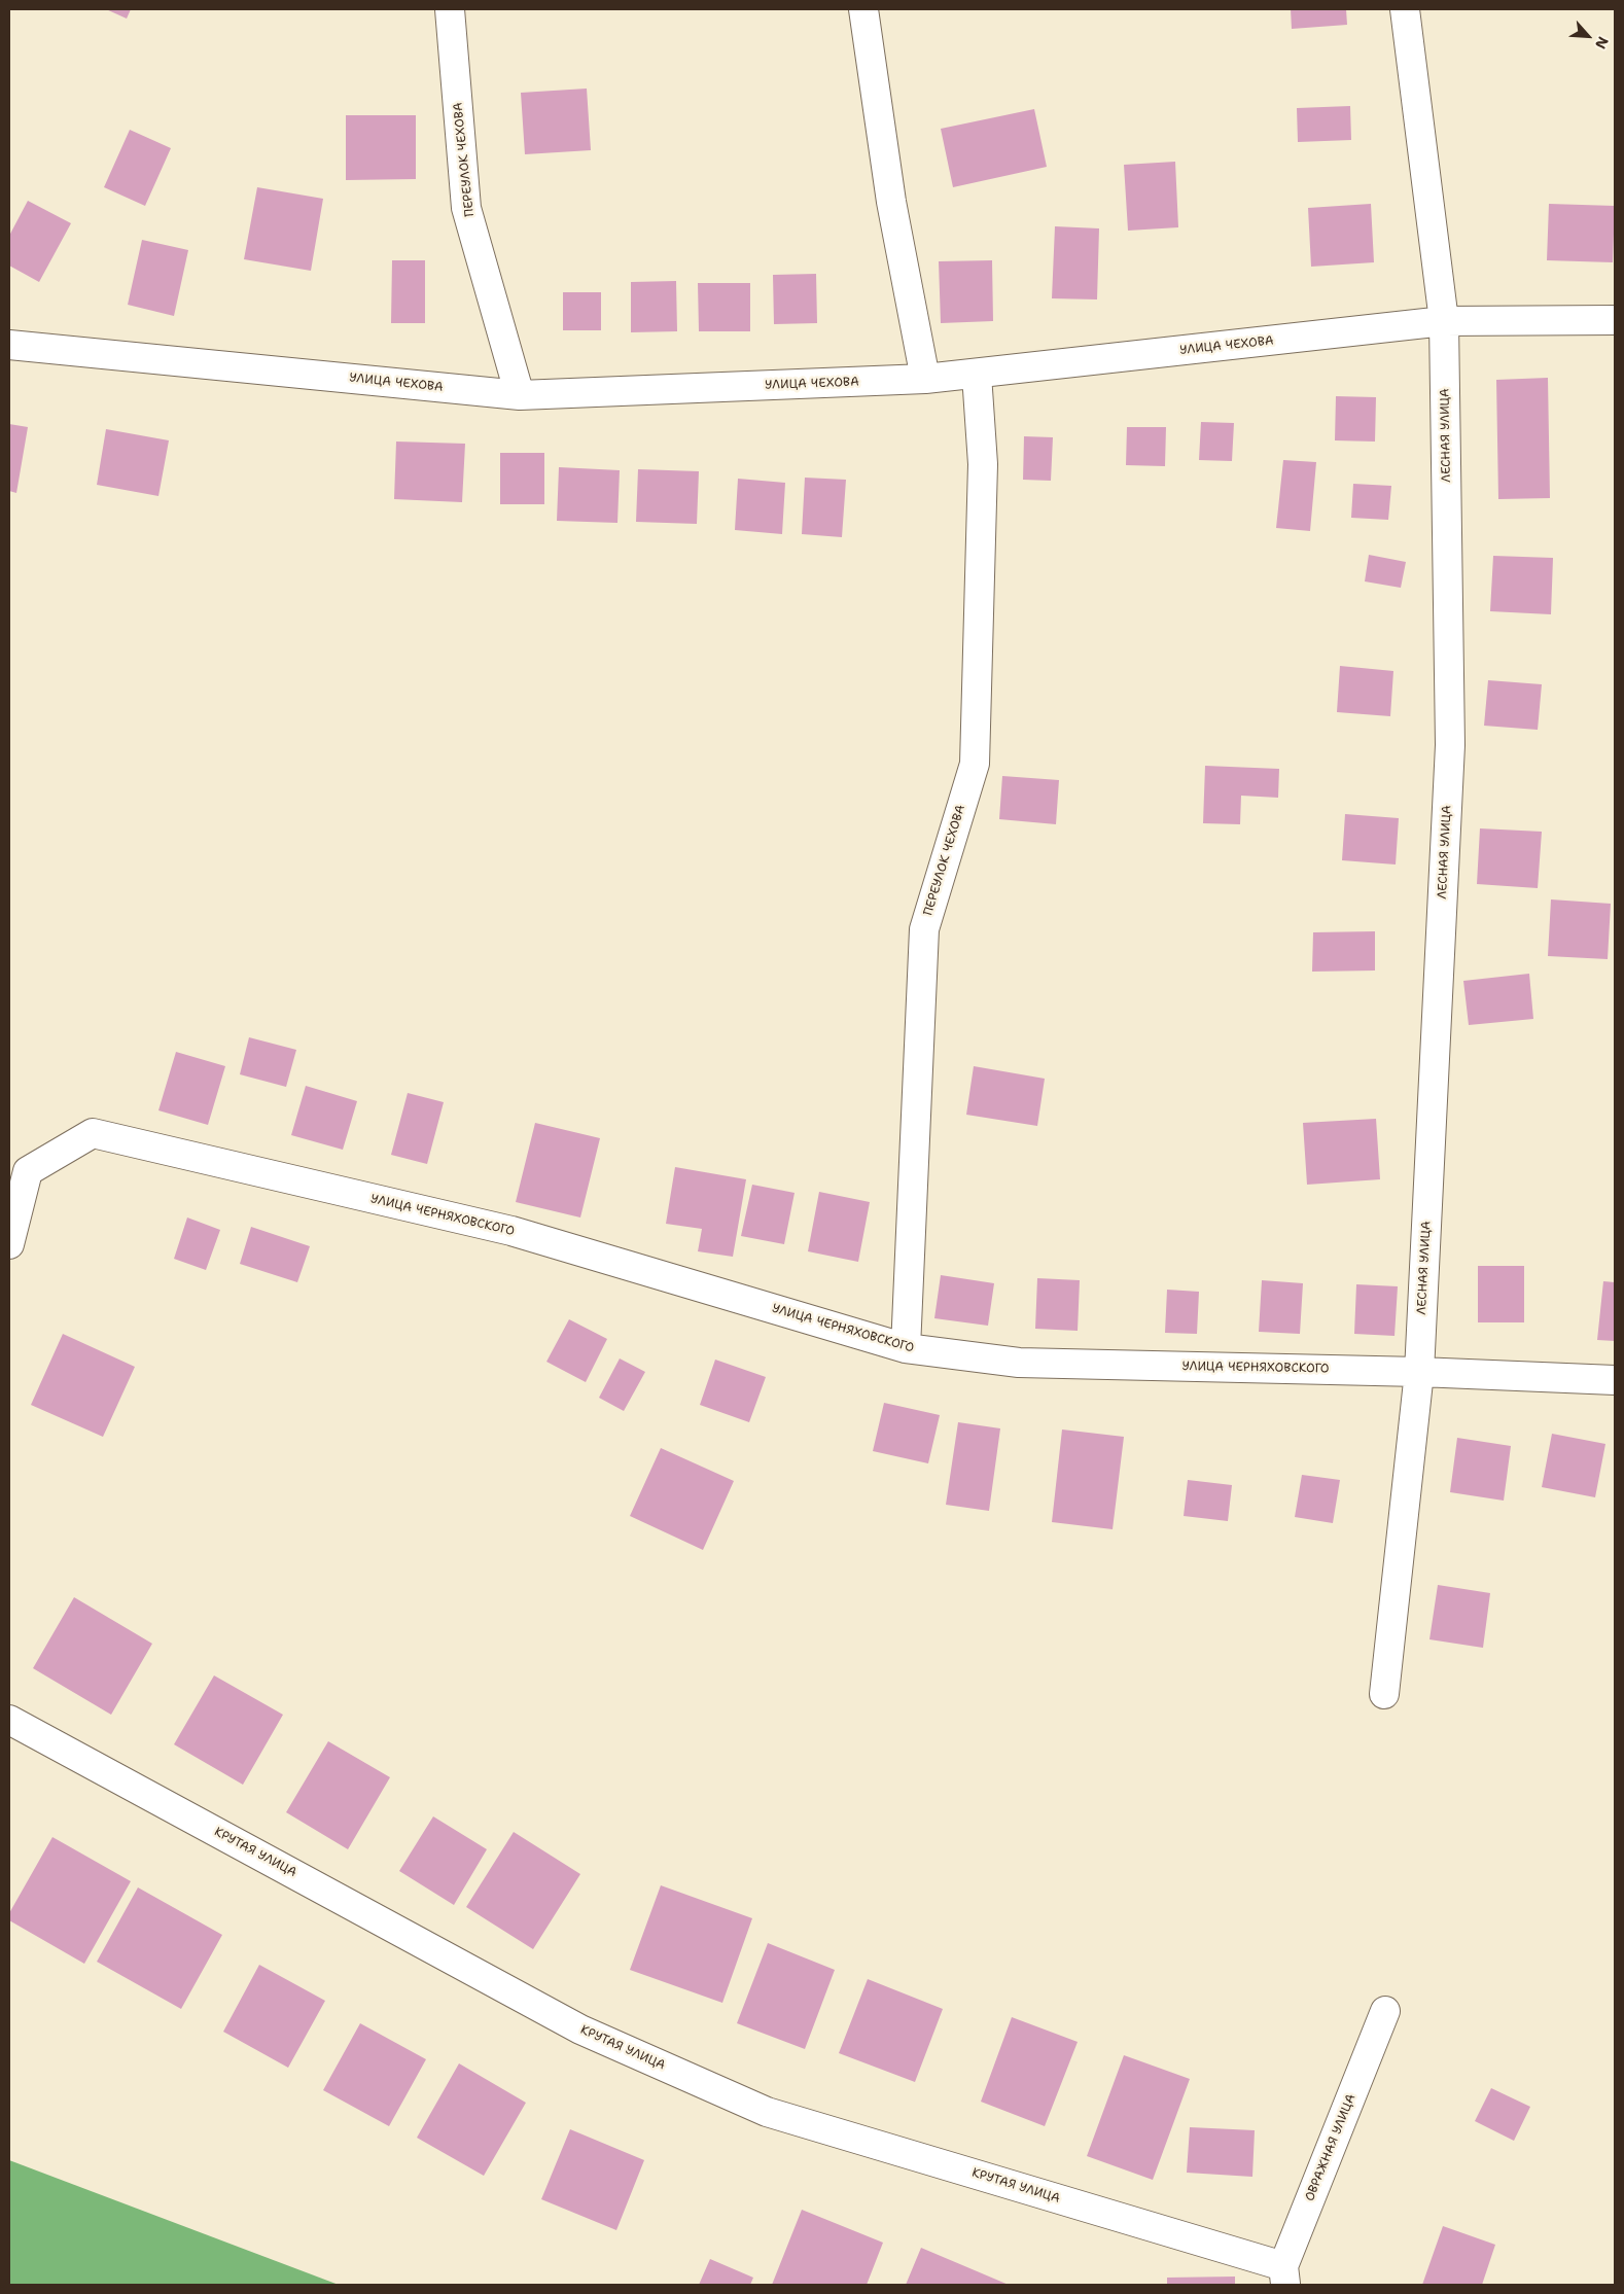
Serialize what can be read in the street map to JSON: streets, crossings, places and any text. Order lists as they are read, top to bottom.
{
  "streets": {
    "street": [
      "ПЕРЕУЛОК ЧЕХОВА",
      "УЛИЦА ЧЕХОВА",
      "ЛЕСНАЯ УЛИЦА",
      "УЛИЦА ЧЕРНЯХОВСКОГО",
      "КРУТАЯ УЛИЦА",
      "ОВРАЖНАЯ УЛИЦА"
    ]
  },
  "crossings": [
    ["ПЕРЕУЛОК ЧЕХОВА", "УЛИЦА ЧЕХОВА"],
    ["ПЕРЕУЛОК ЧЕХОВА", "УЛИЦА ЧЕРНЯХОВСКОГО"],
    ["УЛИЦА ЧЕХОВА", "ЛЕСНАЯ УЛИЦА"],
    ["ЛЕСНАЯ УЛИЦА", "УЛИЦА ЧЕРНЯХОВСКОГО"],
    ["КРУТАЯ УЛИЦА", "ОВРАЖНАЯ УЛИЦА"]
  ],
  "north": "bottom right"
}
